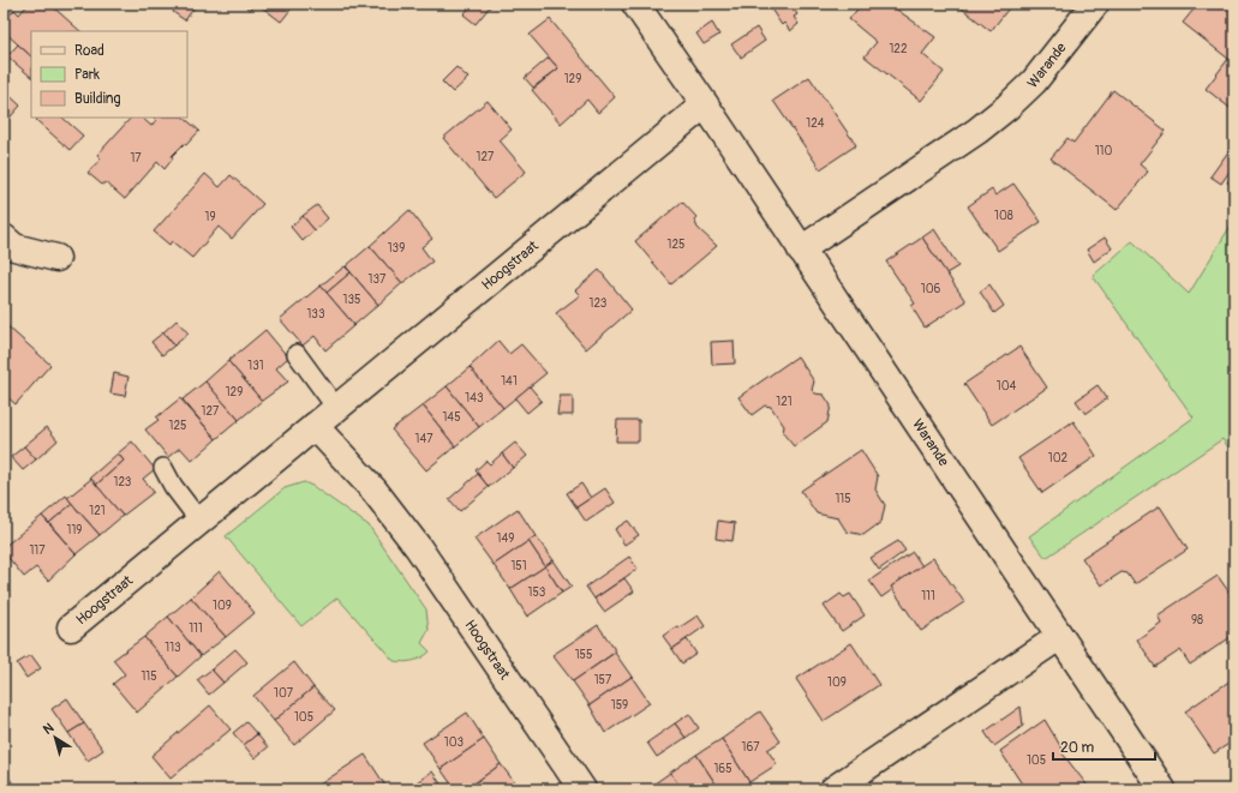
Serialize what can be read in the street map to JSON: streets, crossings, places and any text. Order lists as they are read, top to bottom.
{
  "streets": {
    "street": ["Warande", "Hoogstraat"]
  },
  "crossings": [
    ["Warande", "Hoogstraat"]
  ],
  "house_numbers": [
    "122",
    "129",
    "124",
    "110",
    "127",
    "17",
    "108",
    "19",
    "125",
    "139",
    "137",
    "106",
    "135",
    "123",
    "133",
    "131",
    "141",
    "104",
    "129",
    "143",
    "121",
    "127",
    "145",
    "125",
    "147",
    "102",
    "123",
    "115",
    "121",
    "119",
    "149",
    "117",
    "151",
    "153",
    "111",
    "109",
    "98",
    "111",
    "113",
    "155",
    "115",
    "157",
    "109",
    "107",
    "159",
    "105",
    "103",
    "167",
    "105",
    "165"
  ],
  "legend": ["Road", "Park", "Building"],
  "scale_bar": "20 m",
  "north": "top left"
}
